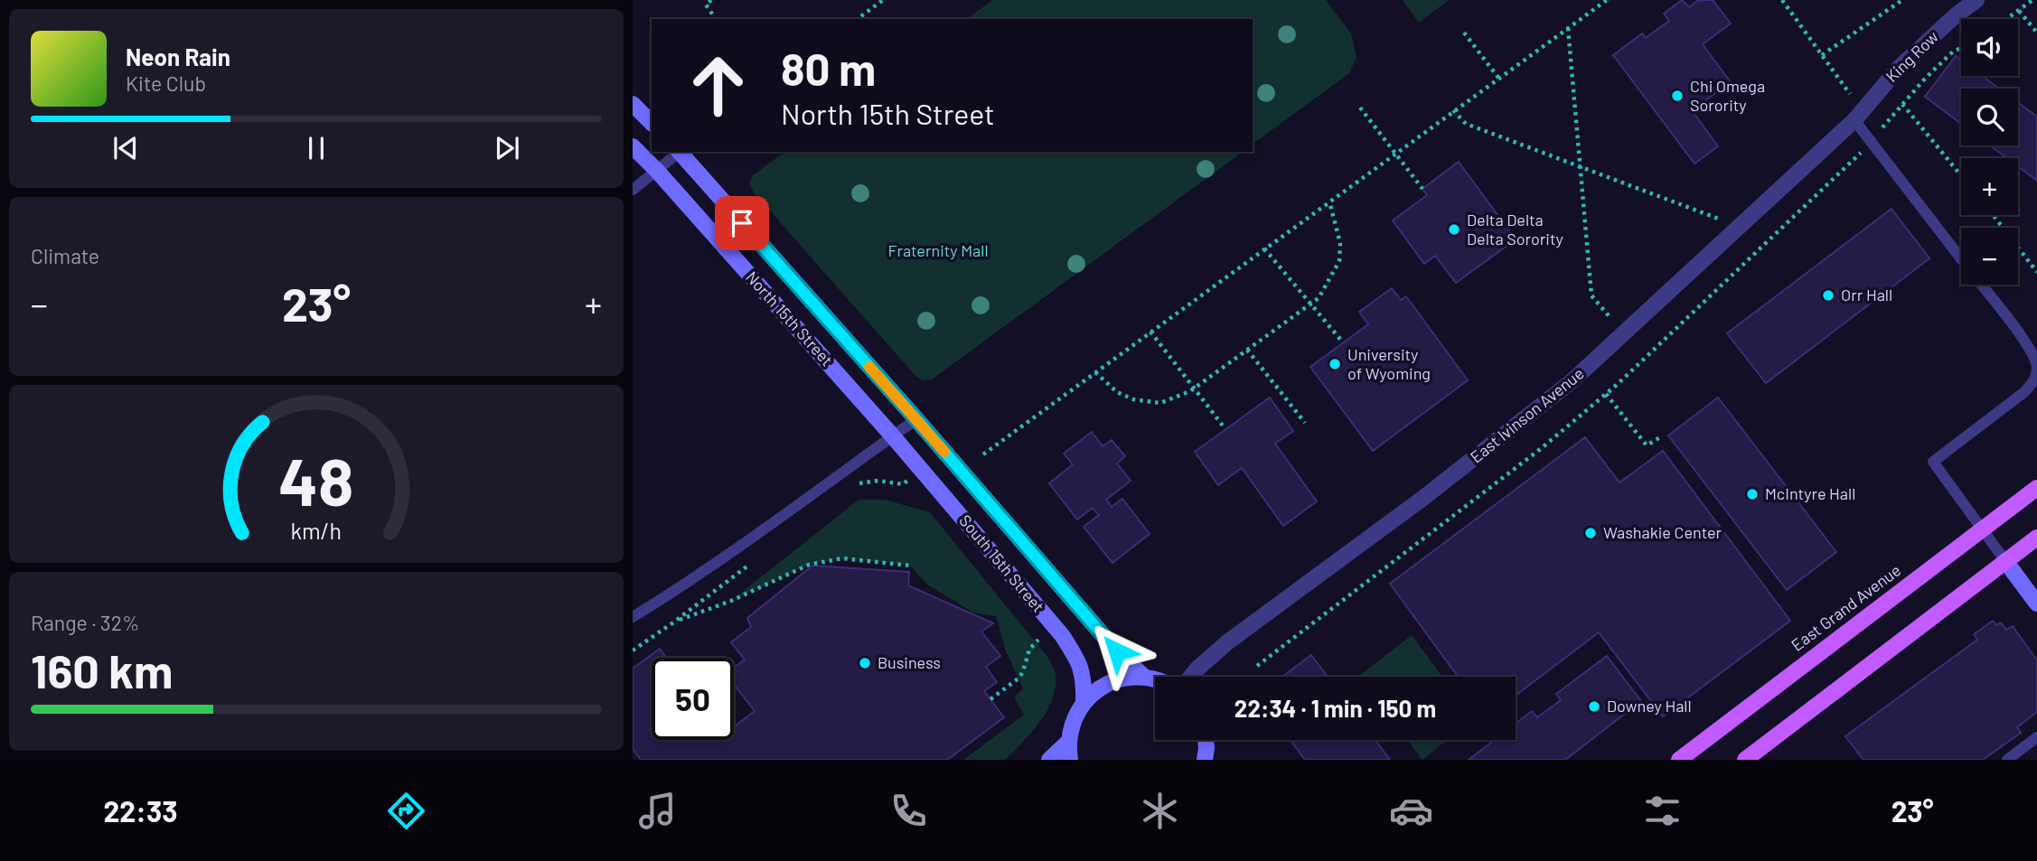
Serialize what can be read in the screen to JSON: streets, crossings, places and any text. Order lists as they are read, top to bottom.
{
  "streets": {
    "main road": ["North 15th Street", "South 15th Street", "East Grand Avenue"],
    "street": ["King Row", "East Ivinson Avenue"]
  },
  "crossings": [
    ["King Row", "East Ivinson Avenue"],
    ["North 15th Street", "South 15th Street"]
  ],
  "parks": ["Fraternity Mall"],
  "places": [
    "Chi Omega Sorority",
    "Delta Delta Delta Sorority",
    "Orr Hall",
    "University of Wyoming",
    "McIntyre Hall",
    "Washakie Center",
    "Business",
    "Downey Hall"
  ],
  "page": {
    "map_buttons": ["+", "−"],
    "turn": ["80 m", "North 15th Street"],
    "song": ["Neon Rain", "Kite Club"],
    "tile": [
      "Climate",
      ["Range · 32%", "160 km"]
    ],
    "heat": ["−", "23°", "+"],
    "limit": "50",
    "trip": "22:34 · 1 min · 150 m",
    "tabs": ["22:33", "23°"],
    "gauge": ["48", "km/h"]
  }
}
